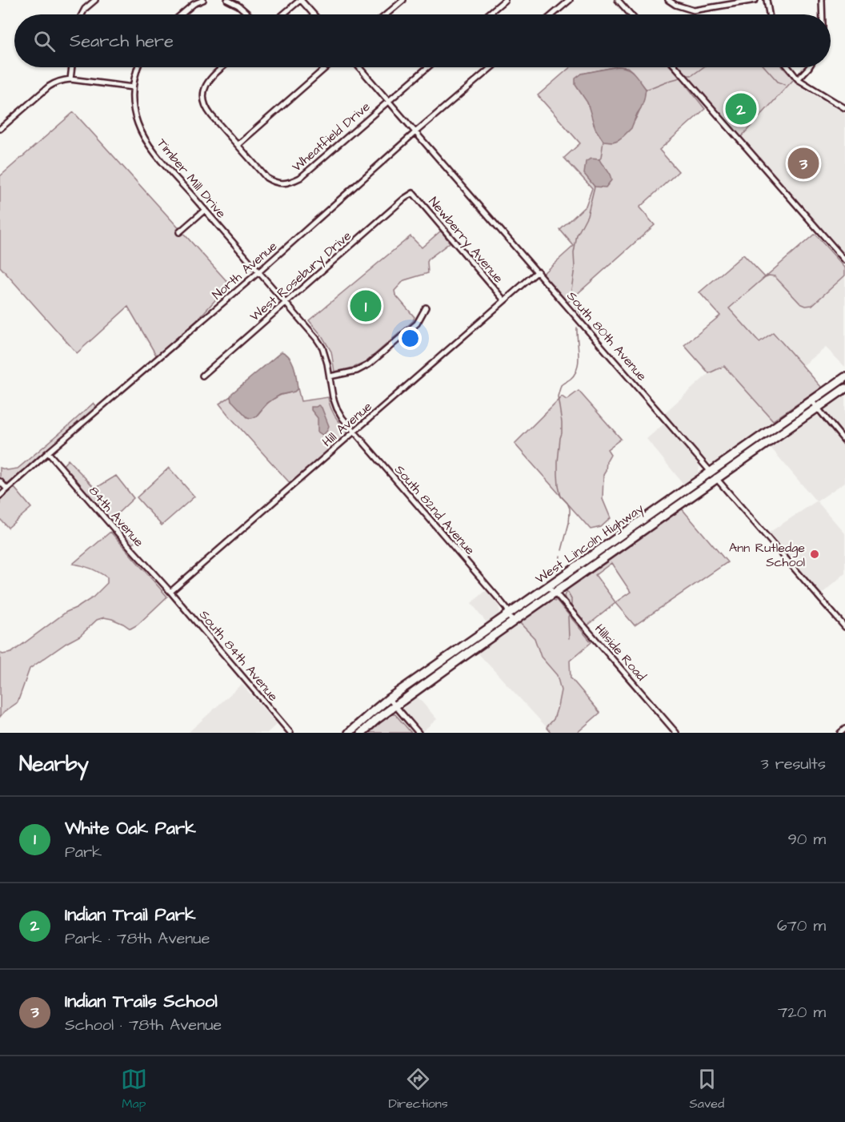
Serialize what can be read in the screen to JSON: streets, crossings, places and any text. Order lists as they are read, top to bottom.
{
  "streets": {
    "main road": ["West Lincoln Highway"],
    "street": [
      "Wheatfield Drive",
      "Timber Mill Drive",
      "Newberry Avenue",
      "North Avenue",
      "West Rosebury Drive",
      "South 80th Avenue",
      "Hill Avenue",
      "South 82nd Avenue",
      "84th Avenue",
      "Hillside Road",
      "South 84th Avenue"
    ]
  },
  "crossings": [
    ["Wheatfield Drive", "South 80th Avenue"],
    ["Timber Mill Drive", "North Avenue"],
    ["Timber Mill Drive", "West Rosebury Drive"],
    ["Timber Mill Drive", "South 82nd Avenue"],
    ["Newberry Avenue", "West Rosebury Drive"],
    ["Newberry Avenue", "Hill Avenue"],
    ["North Avenue", "South 80th Avenue"],
    ["North Avenue", "84th Avenue"],
    ["South 80th Avenue", "Hill Avenue"],
    ["South 80th Avenue", "West Lincoln Highway"],
    ["Hill Avenue", "South 82nd Avenue"],
    ["Hill Avenue", "84th Avenue"],
    ["Hill Avenue", "South 84th Avenue"],
    ["South 82nd Avenue", "West Lincoln Highway"],
    ["84th Avenue", "South 84th Avenue"],
    ["West Lincoln Highway", "Hillside Road"]
  ],
  "places": ["Ann Rutledge School"],
  "page": {
    "search": "Search here",
    "pins": ["2", "3", "1"],
    "heading": ["Nearby", "3 results"],
    "list": [
      {
        "mark": "1",
        "name": "White Oak Park",
        "note": "Park",
        "value": "90 m"
      },
      {
        "mark": "2",
        "name": "Indian Trail Park",
        "note": "Park · 78th Avenue",
        "value": "670 m"
      },
      {
        "mark": "3",
        "name": "Indian Trails School",
        "note": "School · 78th Avenue",
        "value": "720 m"
      }
    ],
    "nav": ["Map", "Directions", "Saved"]
  }
}
